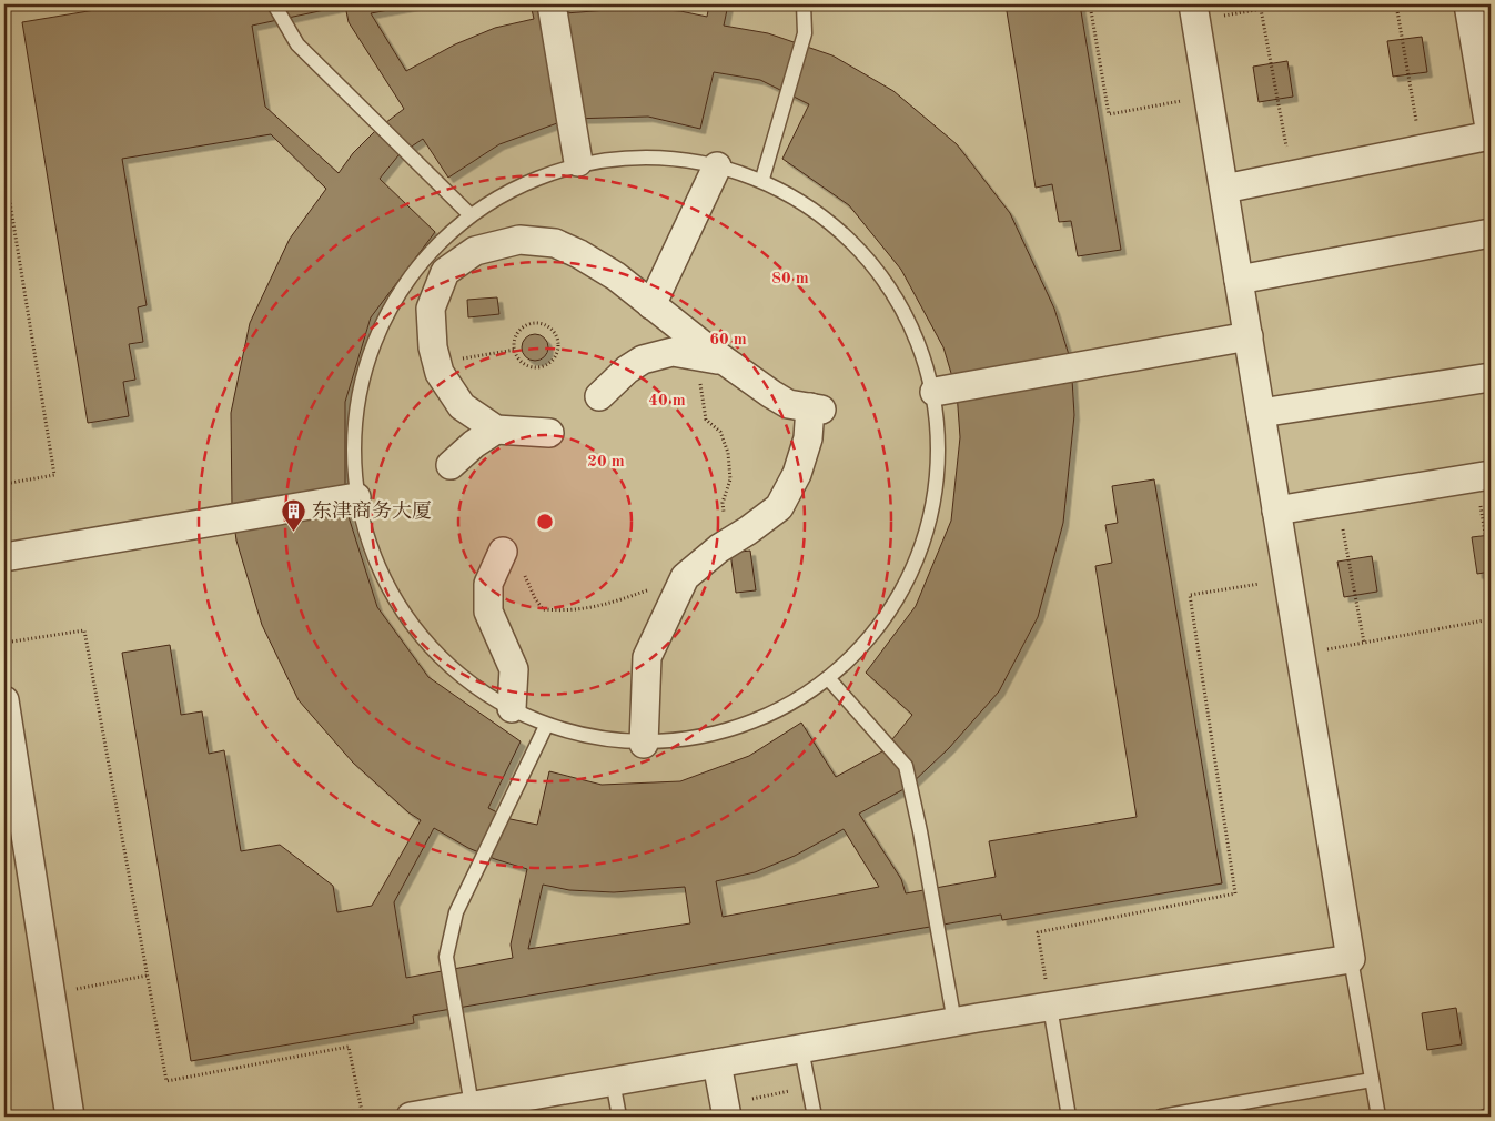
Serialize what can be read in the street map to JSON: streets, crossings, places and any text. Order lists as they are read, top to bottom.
{
  "places": {
    "building": ["东津商务大厦"]
  },
  "rings": [
    "80 m",
    "60 m",
    "40 m",
    "20 m"
  ]
}
